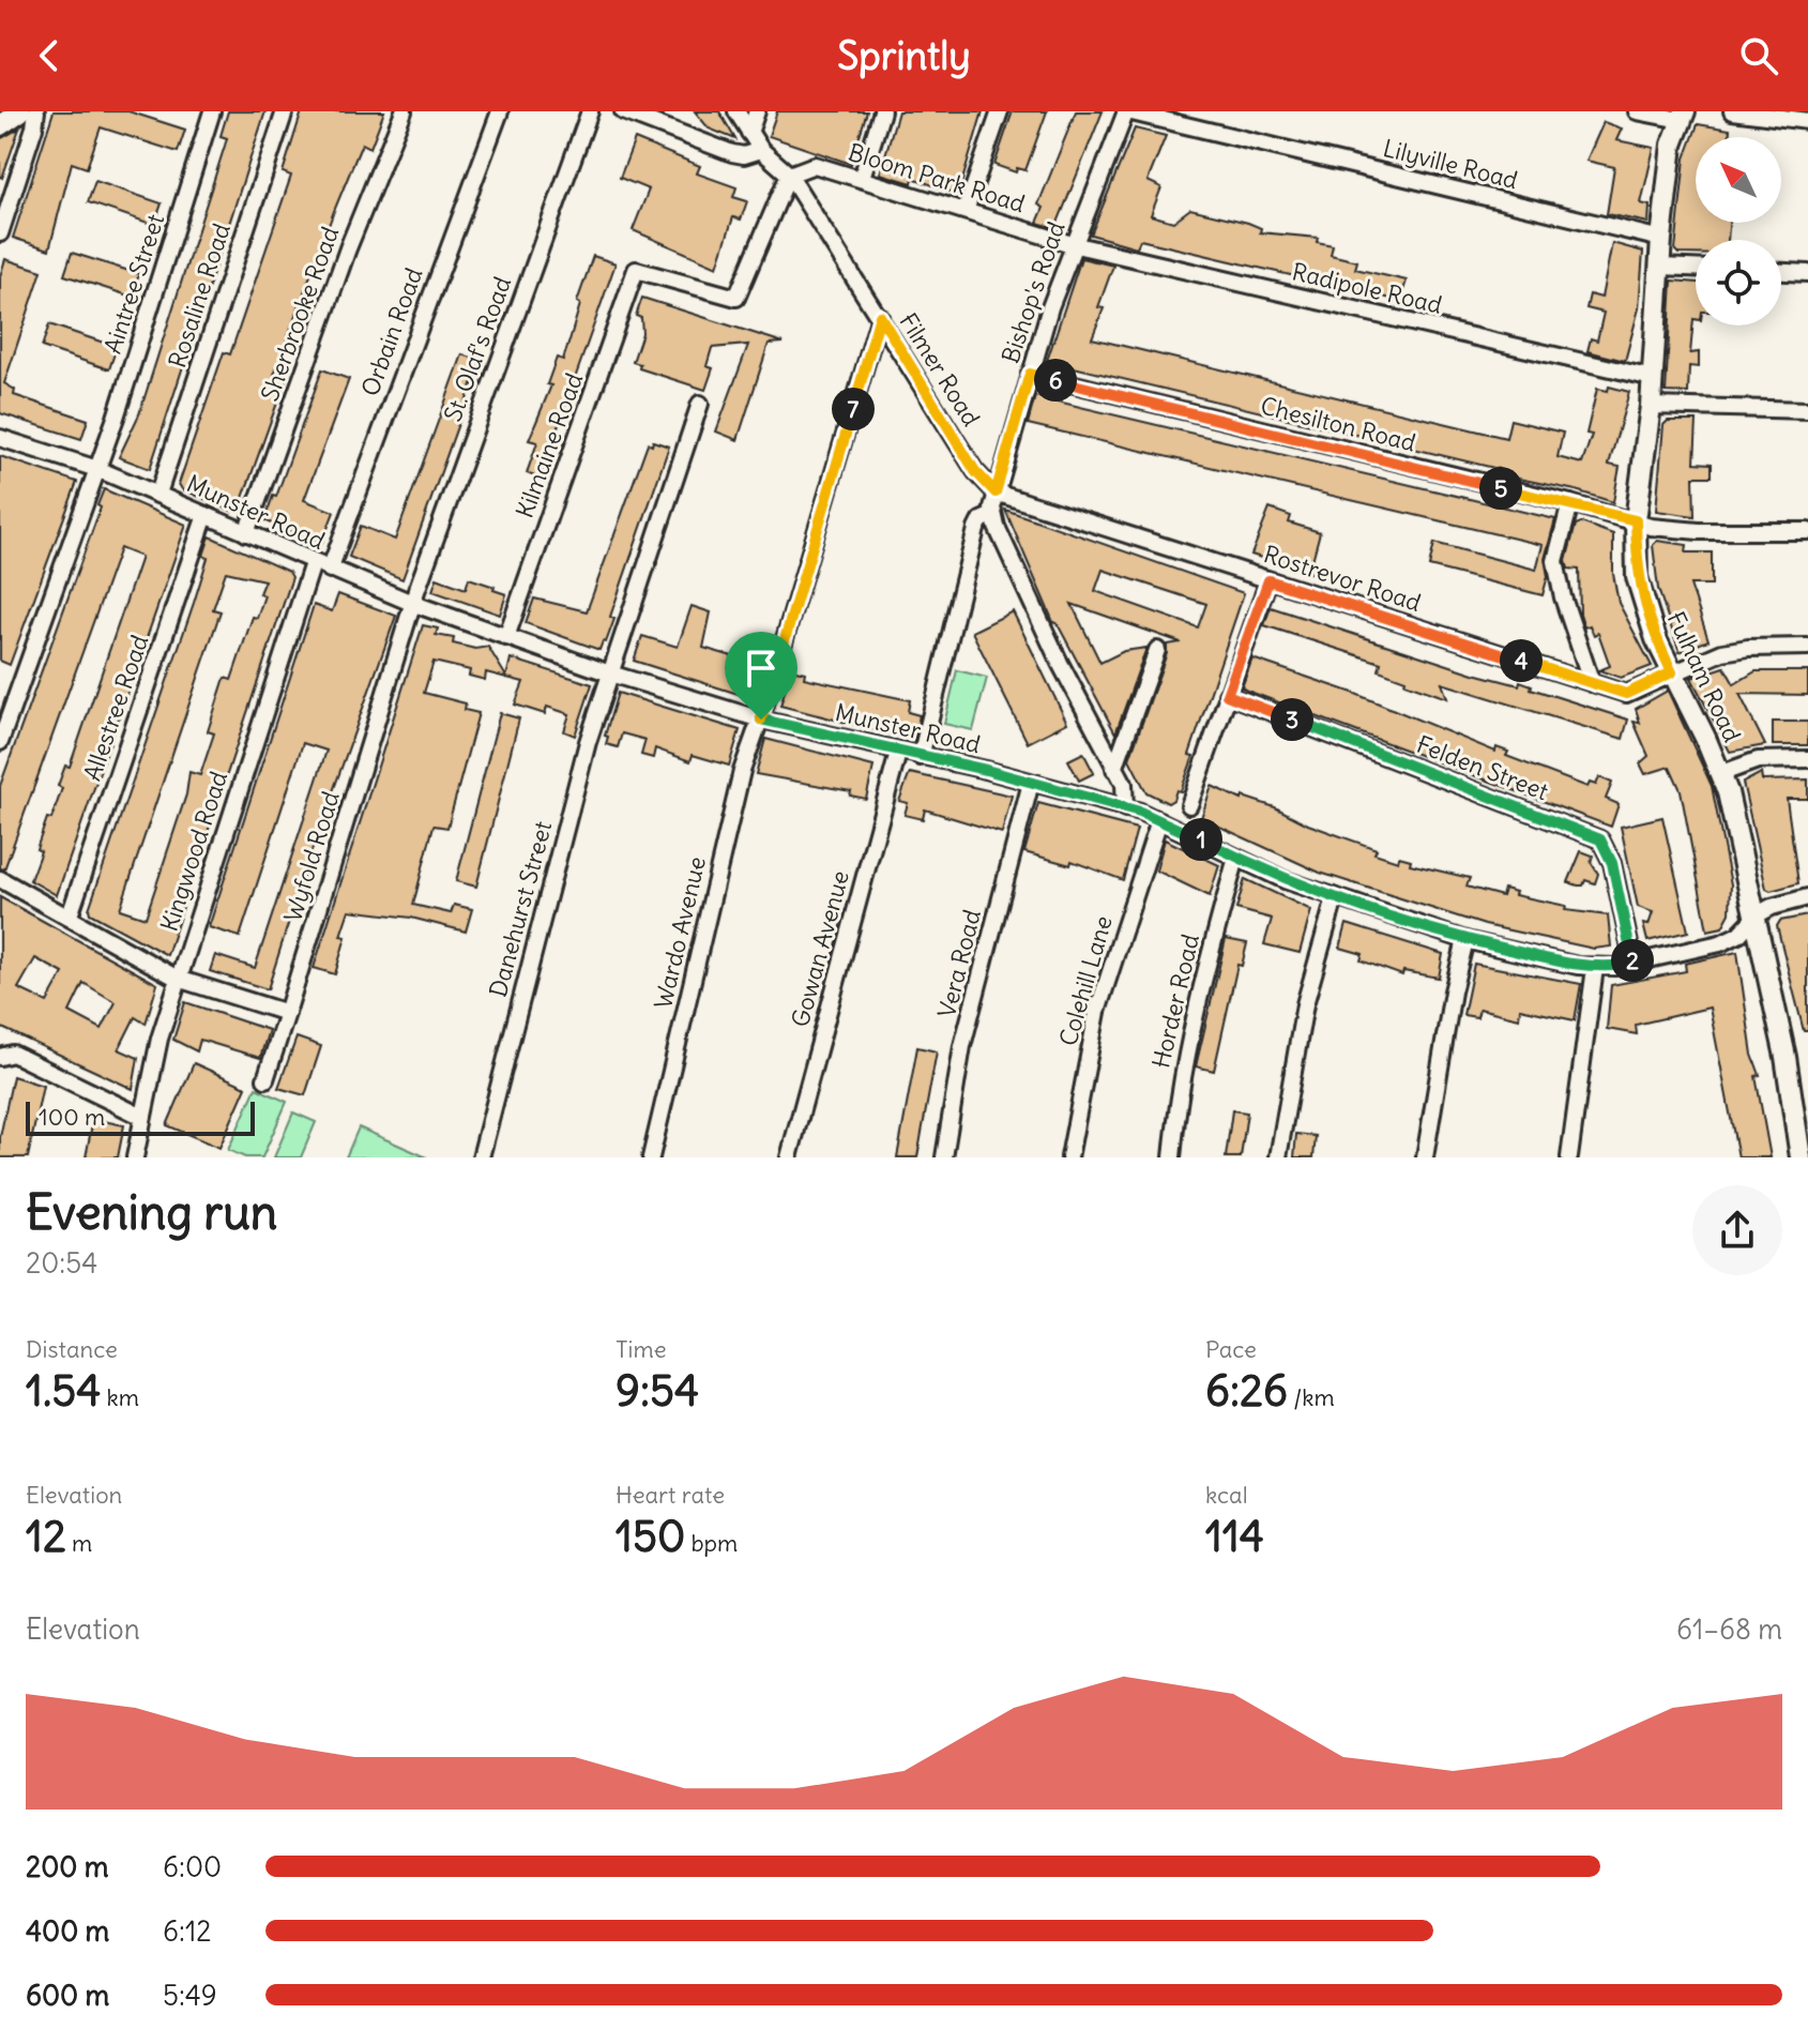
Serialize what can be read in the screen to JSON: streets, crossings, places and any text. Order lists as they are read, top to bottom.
{
  "streets": {
    "main road": ["Fulham Road"],
    "street": [
      "Lilyville Road",
      "Bloom Park Road",
      "Aintree Street",
      "Radipole Road",
      "Bishop's Road",
      "Rosaline Road",
      "Sherbrooke Road",
      "Orbain Road",
      "St. Olaf's Road",
      "Filmer Road",
      "Chesilton Road",
      "Kilmaine Road",
      "Munster Road",
      "Rostrevor Road",
      "Allestree Road",
      "Felden Street",
      "Kingwood Road",
      "Wyfold Road",
      "Danehurst Street",
      "Wardo Avenue",
      "Gowan Avenue",
      "Vera Road",
      "Colehill Lane",
      "Horder Road"
    ]
  },
  "crossings": [
    ["Lilyville Road", "Bishop's Road"],
    ["Lilyville Road", "Fulham Road"],
    ["Bloom Park Road", "Radipole Road"],
    ["Bloom Park Road", "Bishop's Road"],
    ["Bloom Park Road", "Filmer Road"],
    ["Bloom Park Road", "Kilmaine Road"],
    ["Aintree Street", "Munster Road"],
    ["Radipole Road", "Bishop's Road"],
    ["Radipole Road", "Fulham Road"],
    ["Bishop's Road", "Filmer Road"],
    ["Bishop's Road", "Chesilton Road"],
    ["Bishop's Road", "Rostrevor Road"],
    ["Rosaline Road", "Munster Road"],
    ["Sherbrooke Road", "Munster Road"],
    ["Orbain Road", "Munster Road"],
    ["St. Olaf's Road", "Munster Road"],
    ["St. Olaf's Road", "Wyfold Road"],
    ["Filmer Road", "Kilmaine Road"],
    ["Filmer Road", "Rostrevor Road"],
    ["Filmer Road", "Wardo Avenue"],
    ["Chesilton Road", "Fulham Road"],
    ["Kilmaine Road", "Munster Road"],
    ["Munster Road", "Fulham Road"],
    ["Munster Road", "Allestree Road"],
    ["Munster Road", "Felden Street"],
    ["Munster Road", "Kingwood Road"],
    ["Munster Road", "Wyfold Road"],
    ["Munster Road", "Danehurst Street"],
    ["Munster Road", "Wardo Avenue"],
    ["Munster Road", "Gowan Avenue"],
    ["Munster Road", "Vera Road"],
    ["Munster Road", "Colehill Lane"],
    ["Munster Road", "Horder Road"],
    ["Rostrevor Road", "Fulham Road"]
  ],
  "scale_bar": "100 m",
  "north": "top left",
  "page": {
    "header": "Sprintly",
    "pins": [
      "6",
      "7",
      "5",
      "4",
      "3",
      "1",
      "2"
    ],
    "scale": "100 m",
    "heading": ["Evening run", "20:54"],
    "stats": [
      ["Distance", "1.54 km"],
      ["Time", "9:54"],
      ["Pace", "6:26 /km"],
      ["Elevation", "12 m"],
      ["Heart rate", "150 bpm"],
      ["kcal", "114"]
    ],
    "chart": ["Elevation", "61–68 m"],
    "list": [
      {
        "name": "200 m",
        "note": "6:00"
      },
      {
        "name": "400 m",
        "note": "6:12"
      },
      {
        "name": "600 m",
        "note": "5:49"
      }
    ]
  }
}
